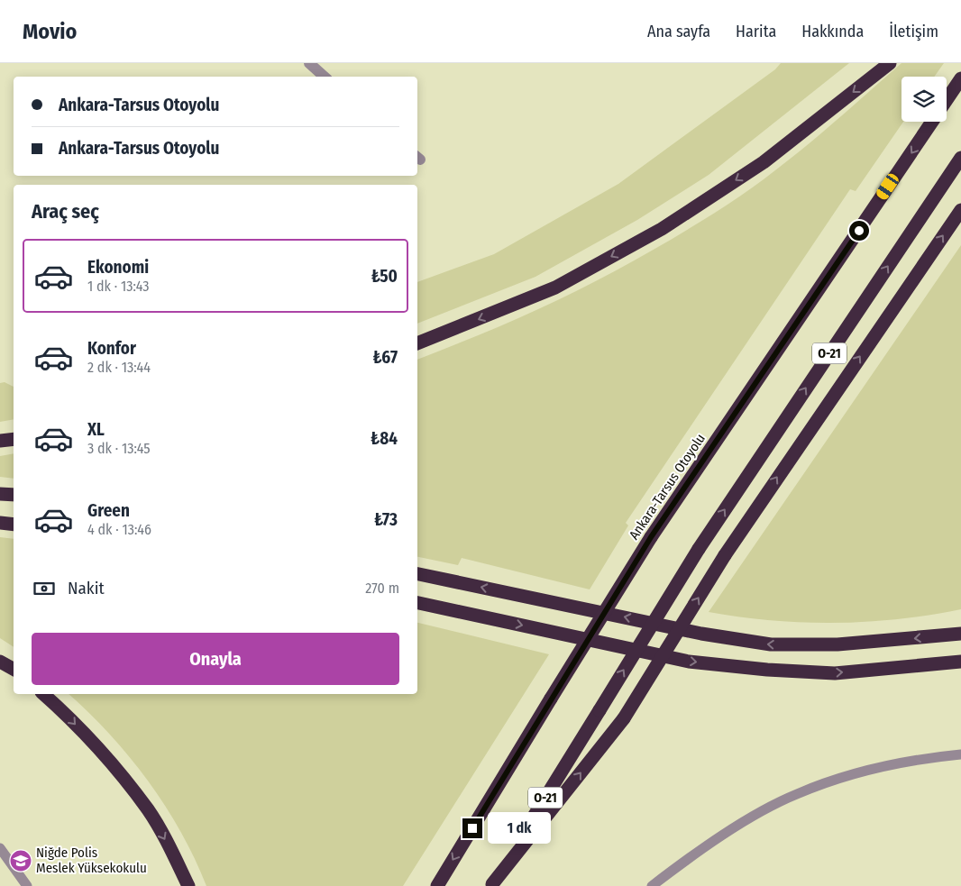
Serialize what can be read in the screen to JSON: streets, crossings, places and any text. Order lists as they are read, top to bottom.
{
  "streets": {
    "highway": ["O-21", "Ankara-Tarsus Otoyolu"]
  },
  "places": {
    "school or university": ["Niğde Polis Meslek Yüksekokulu"]
  },
  "page": {
    "header": "Movio",
    "nav": [
      "Ana sayfa",
      "Harita",
      "Hakkında",
      "İletişim"
    ],
    "banner": ["Ankara-Tarsus Otoyolu", "Ankara-Tarsus Otoyolu"],
    "heading": "Araç seç",
    "list": [
      {
        "name": "Ekonomi",
        "note": "1 dk · 13:43",
        "value": "₺50"
      },
      {
        "name": "Konfor",
        "note": "2 dk · 13:44",
        "value": "₺67"
      },
      {
        "name": "XL",
        "note": "3 dk · 13:45",
        "value": "₺84"
      },
      {
        "name": "Green",
        "note": "4 dk · 13:46",
        "value": "₺73"
      }
    ],
    "pay": ["Nakit", "270 m"],
    "buttons": "Onayla",
    "bubble": "1 dk"
  }
}
